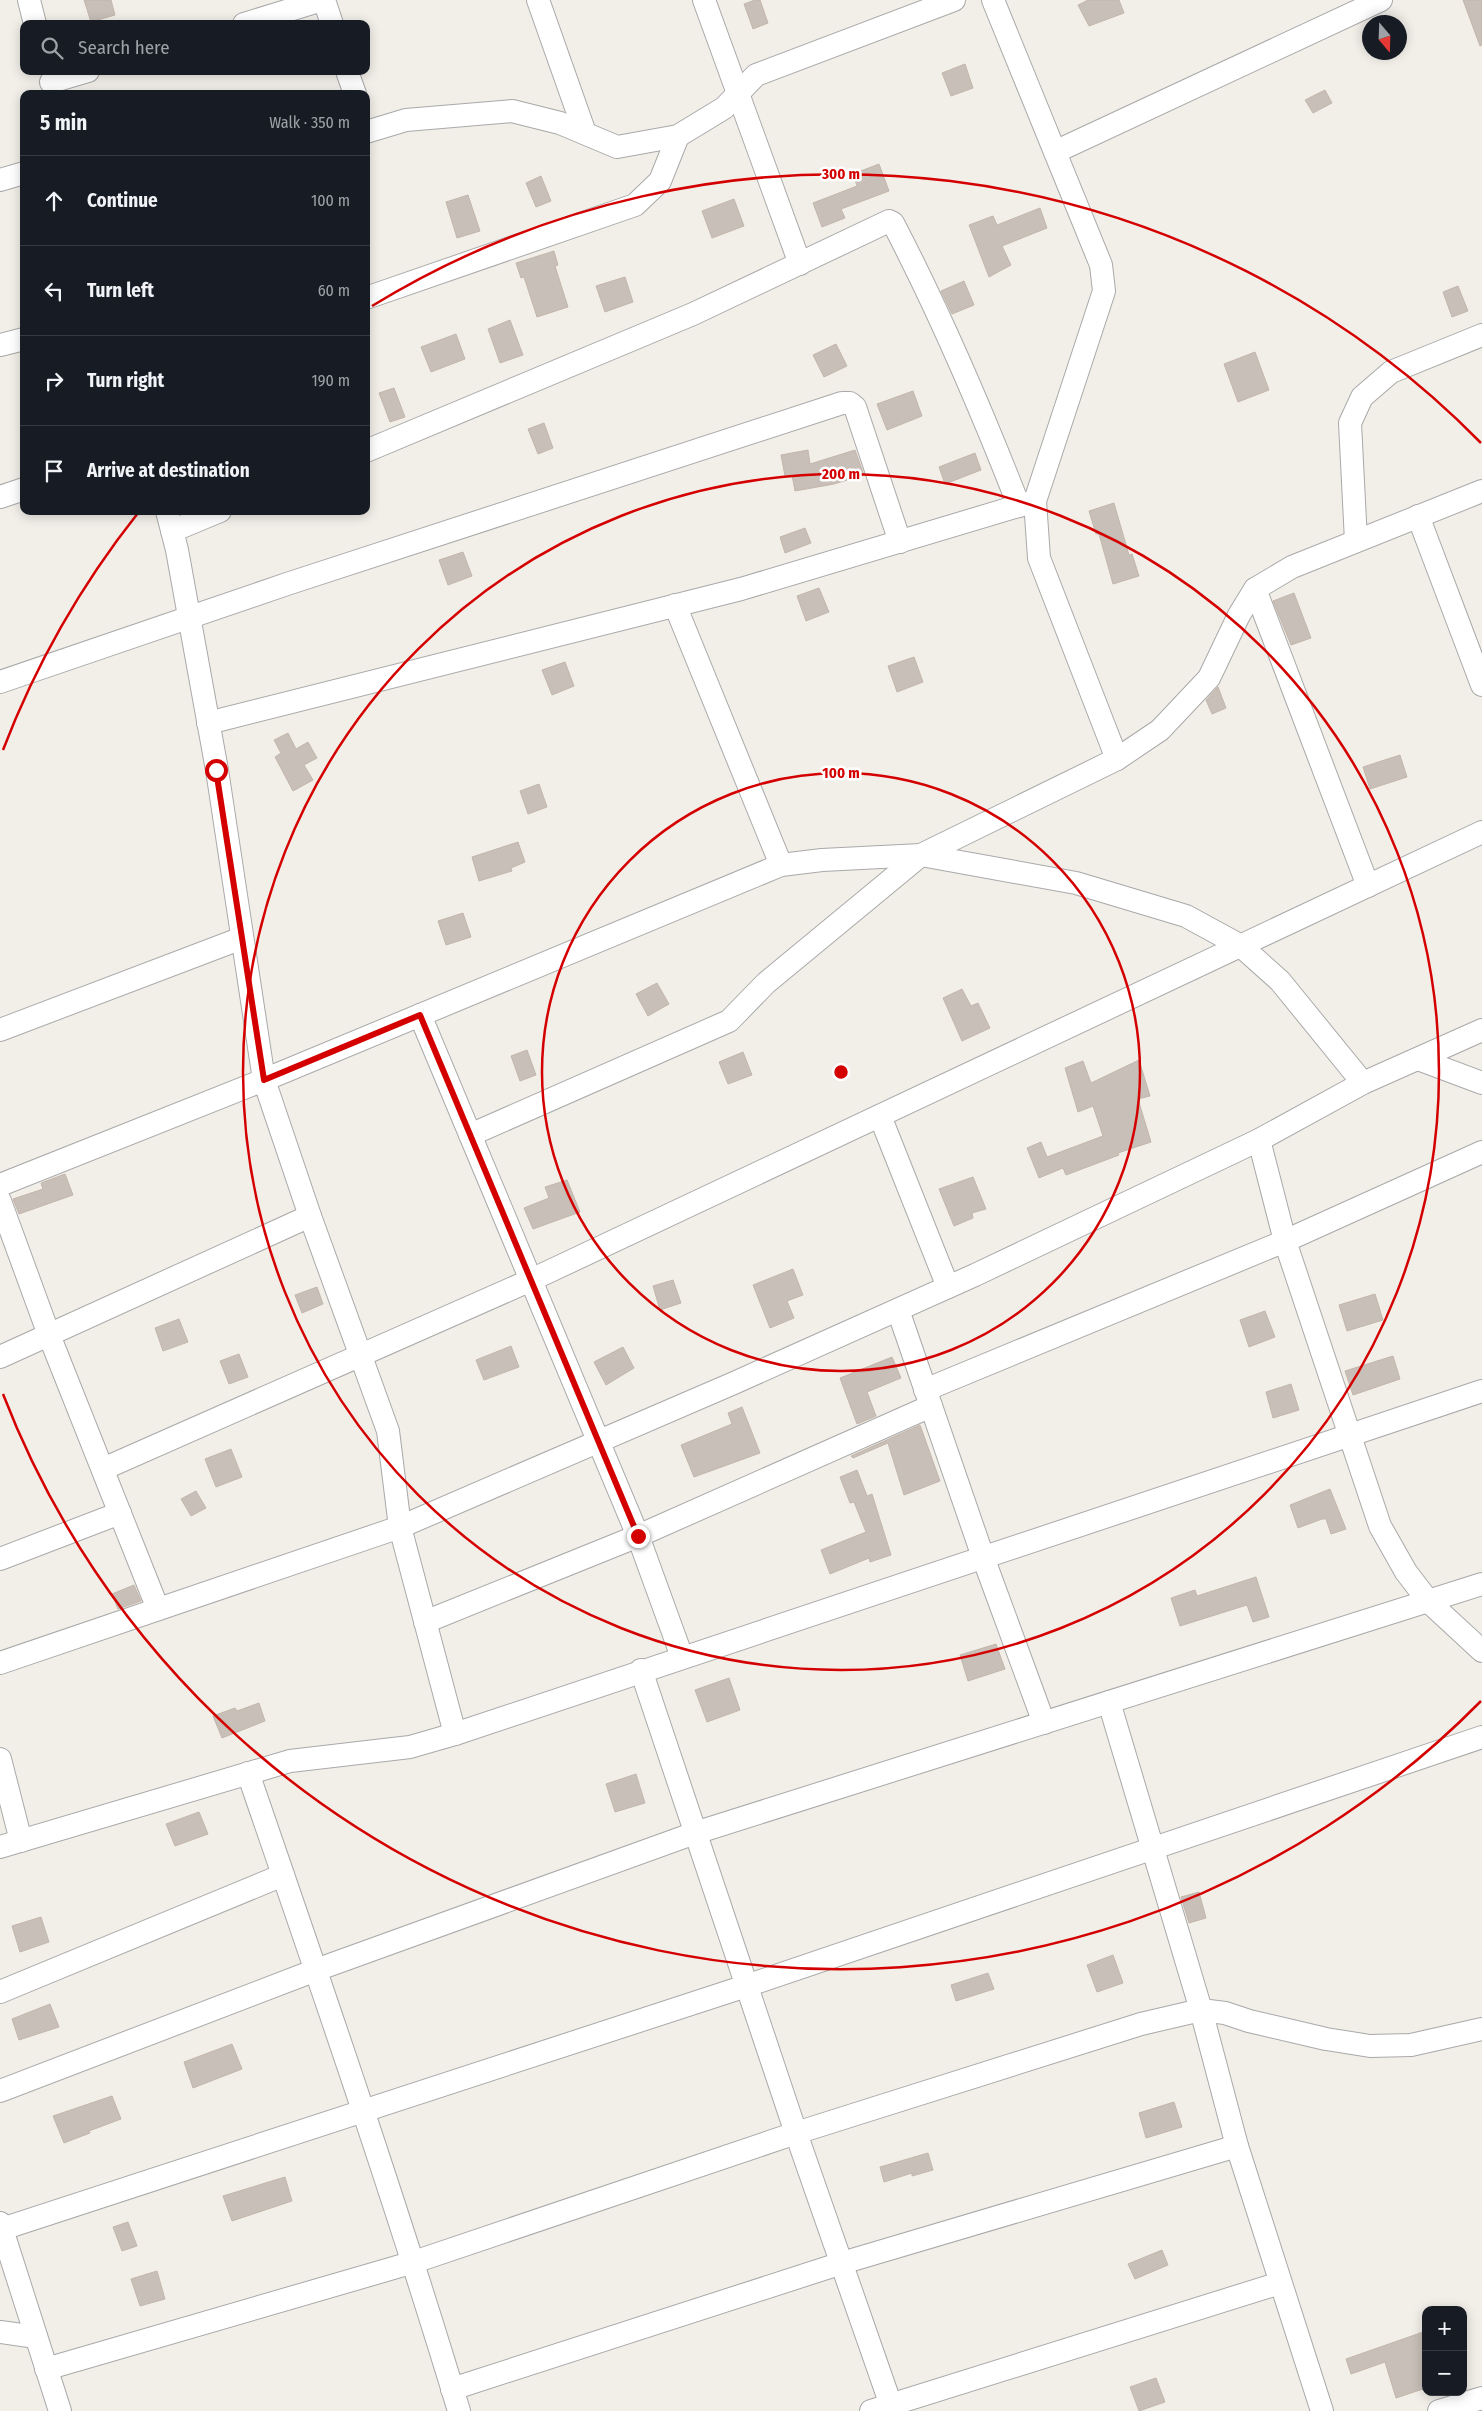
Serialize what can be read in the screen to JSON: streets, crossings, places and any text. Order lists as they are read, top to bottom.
{
  "north": "bottom",
  "page": {
    "search": "Search here",
    "heading": ["5 min", "Walk · 350 m"],
    "list": [
      ["Continue", "100 m"],
      ["Turn left", "60 m"],
      ["Turn right", "190 m"],
      "Arrive at destination"
    ],
    "map_buttons": ["+", "−"]
  },
  "rings": ["300 m", "200 m", "100 m"]
}
